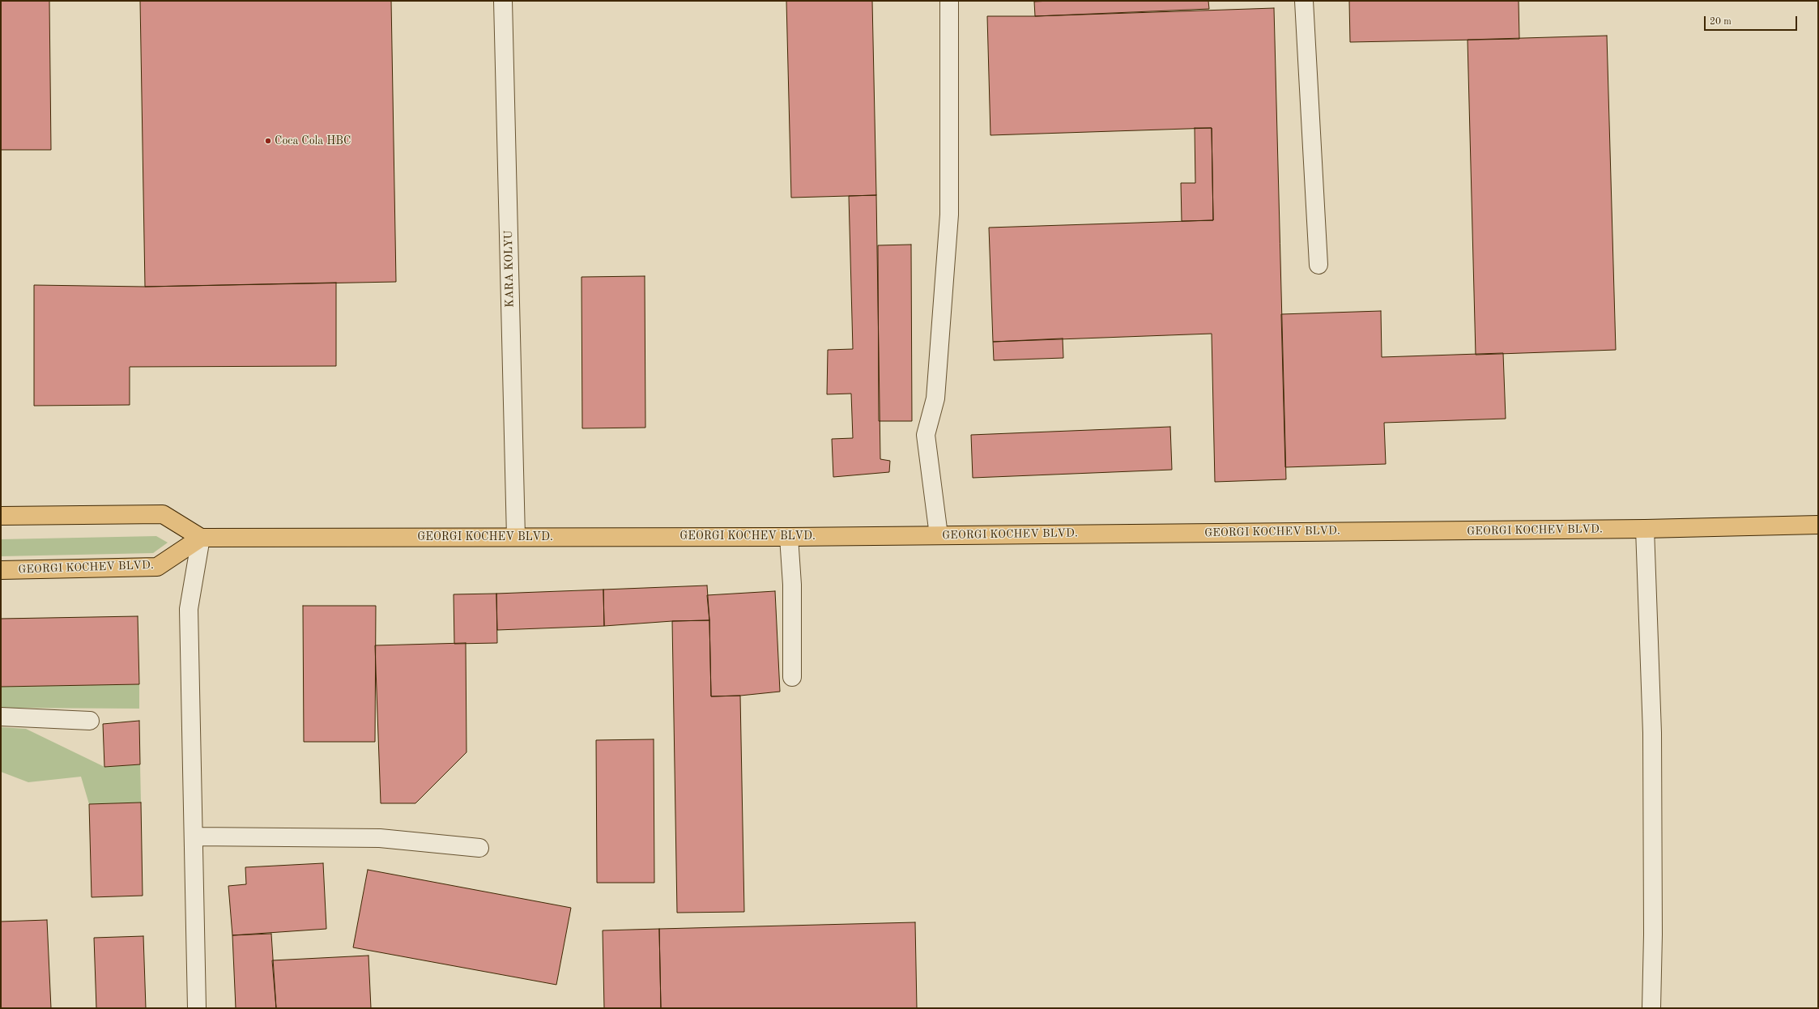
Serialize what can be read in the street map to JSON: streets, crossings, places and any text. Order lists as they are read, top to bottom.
{
  "streets": {
    "main road": ["GEORGI KOCHEV BLVD."],
    "street": ["KARA KOLYU"]
  },
  "crossings": [
    ["KARA KOLYU", "GEORGI KOCHEV BLVD."]
  ],
  "places": ["Coca Cola HBC"],
  "scale_bar": "20 m"
}
